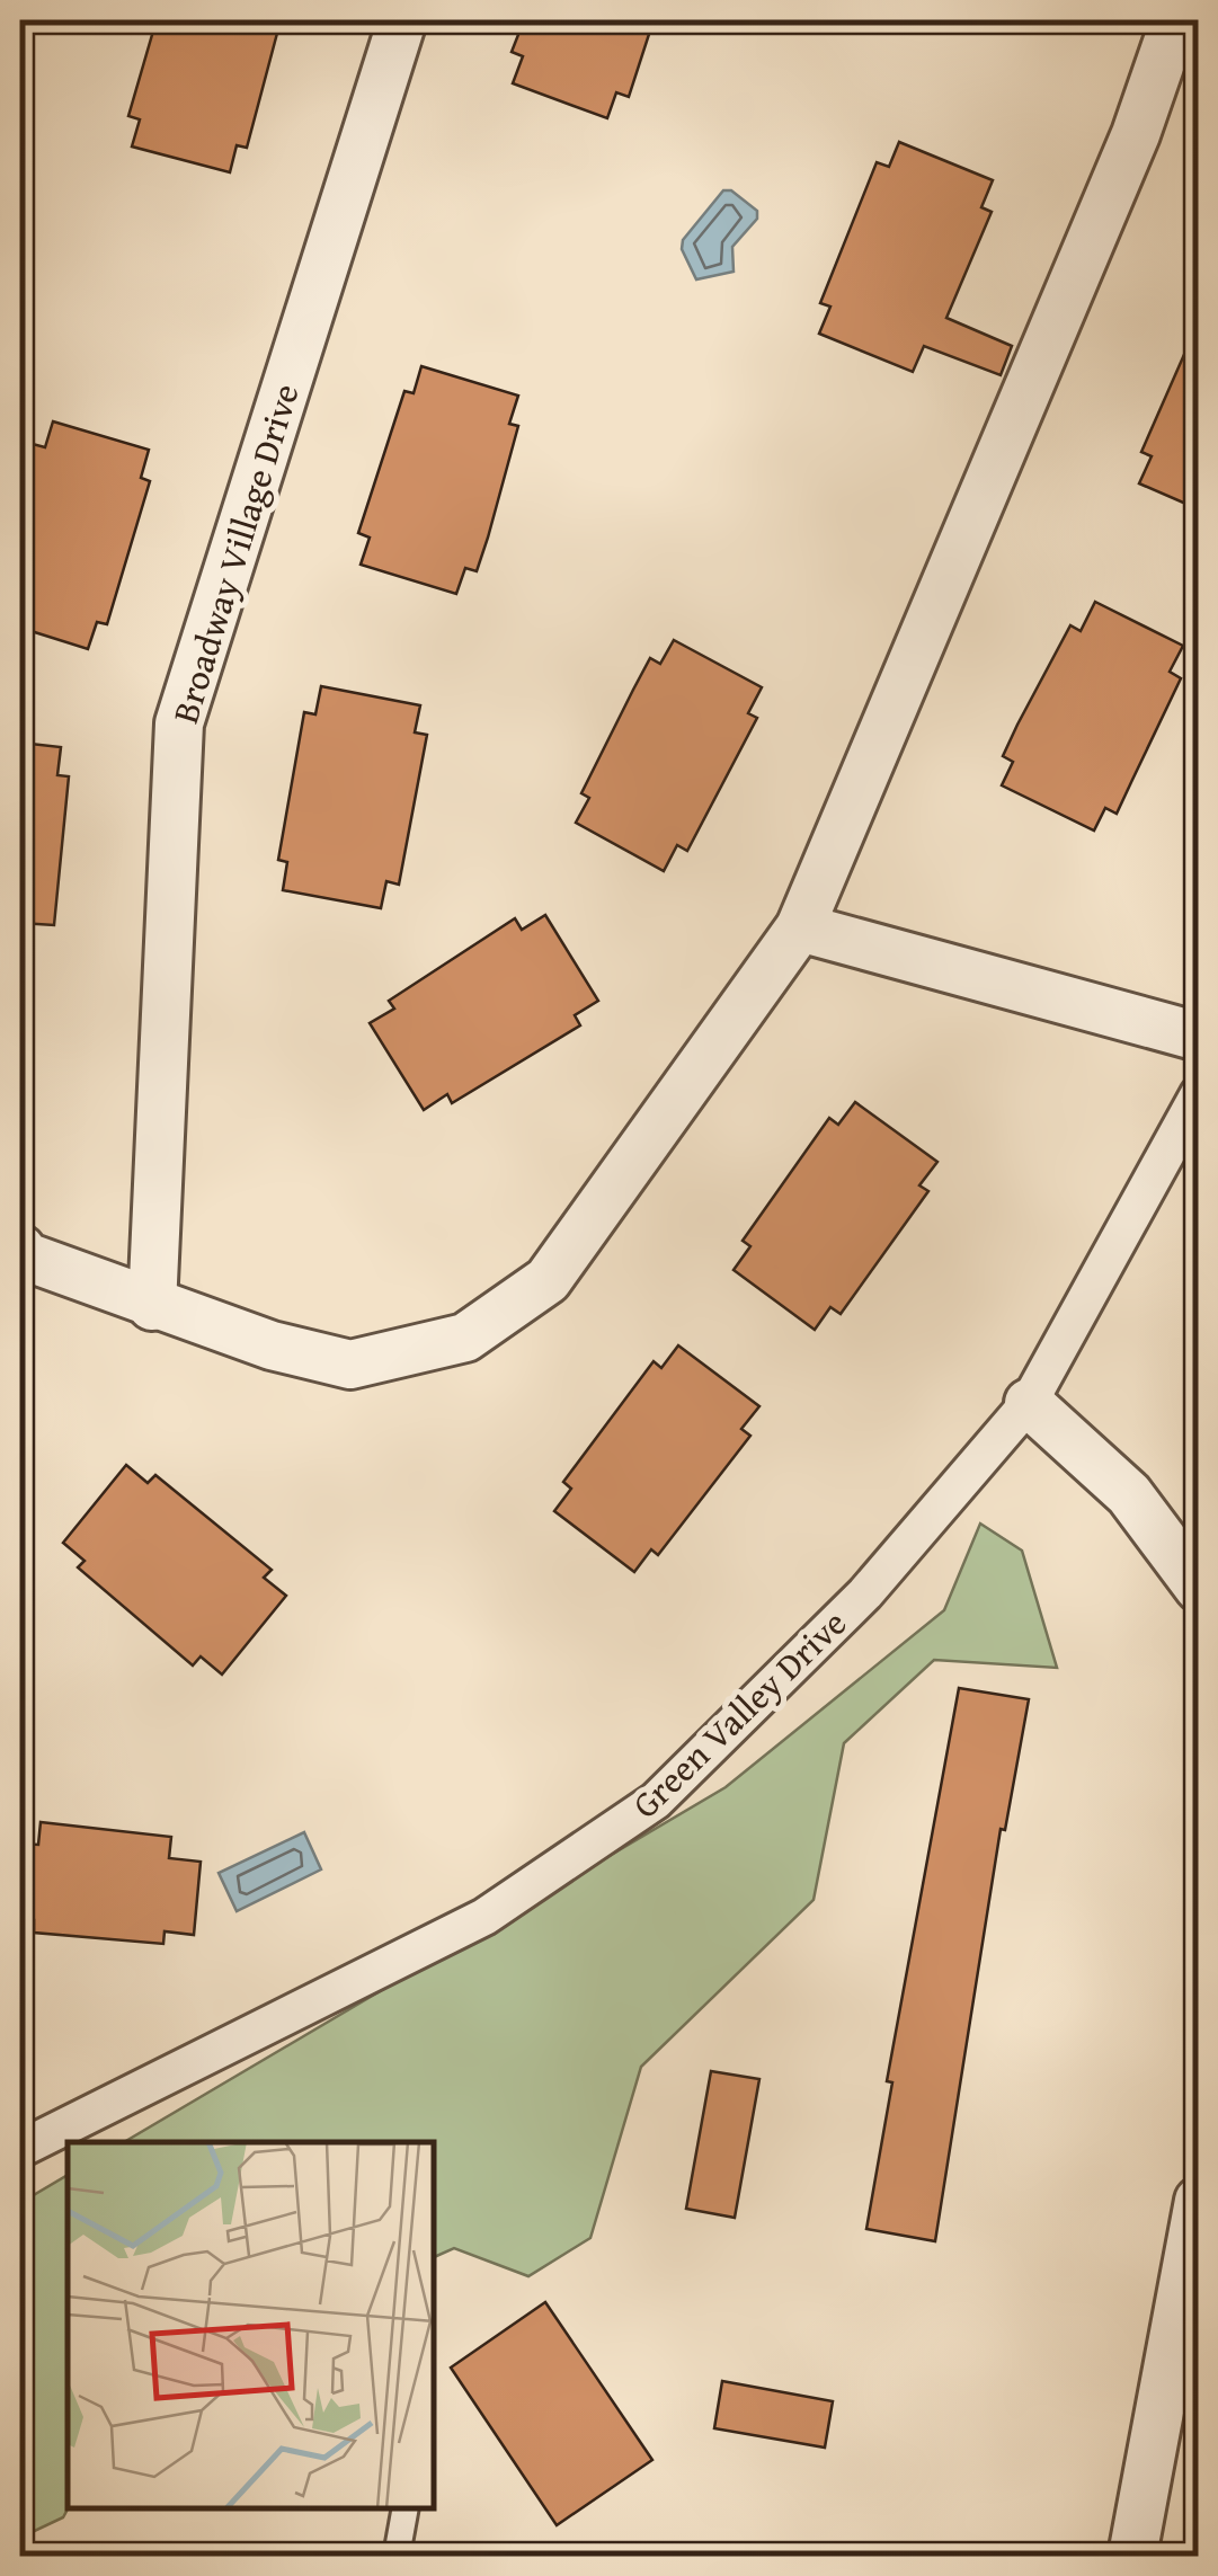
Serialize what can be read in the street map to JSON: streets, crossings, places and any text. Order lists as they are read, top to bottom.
{
  "streets": {
    "street": ["Broadway Village Drive", "Green Valley Drive"]
  }
}
